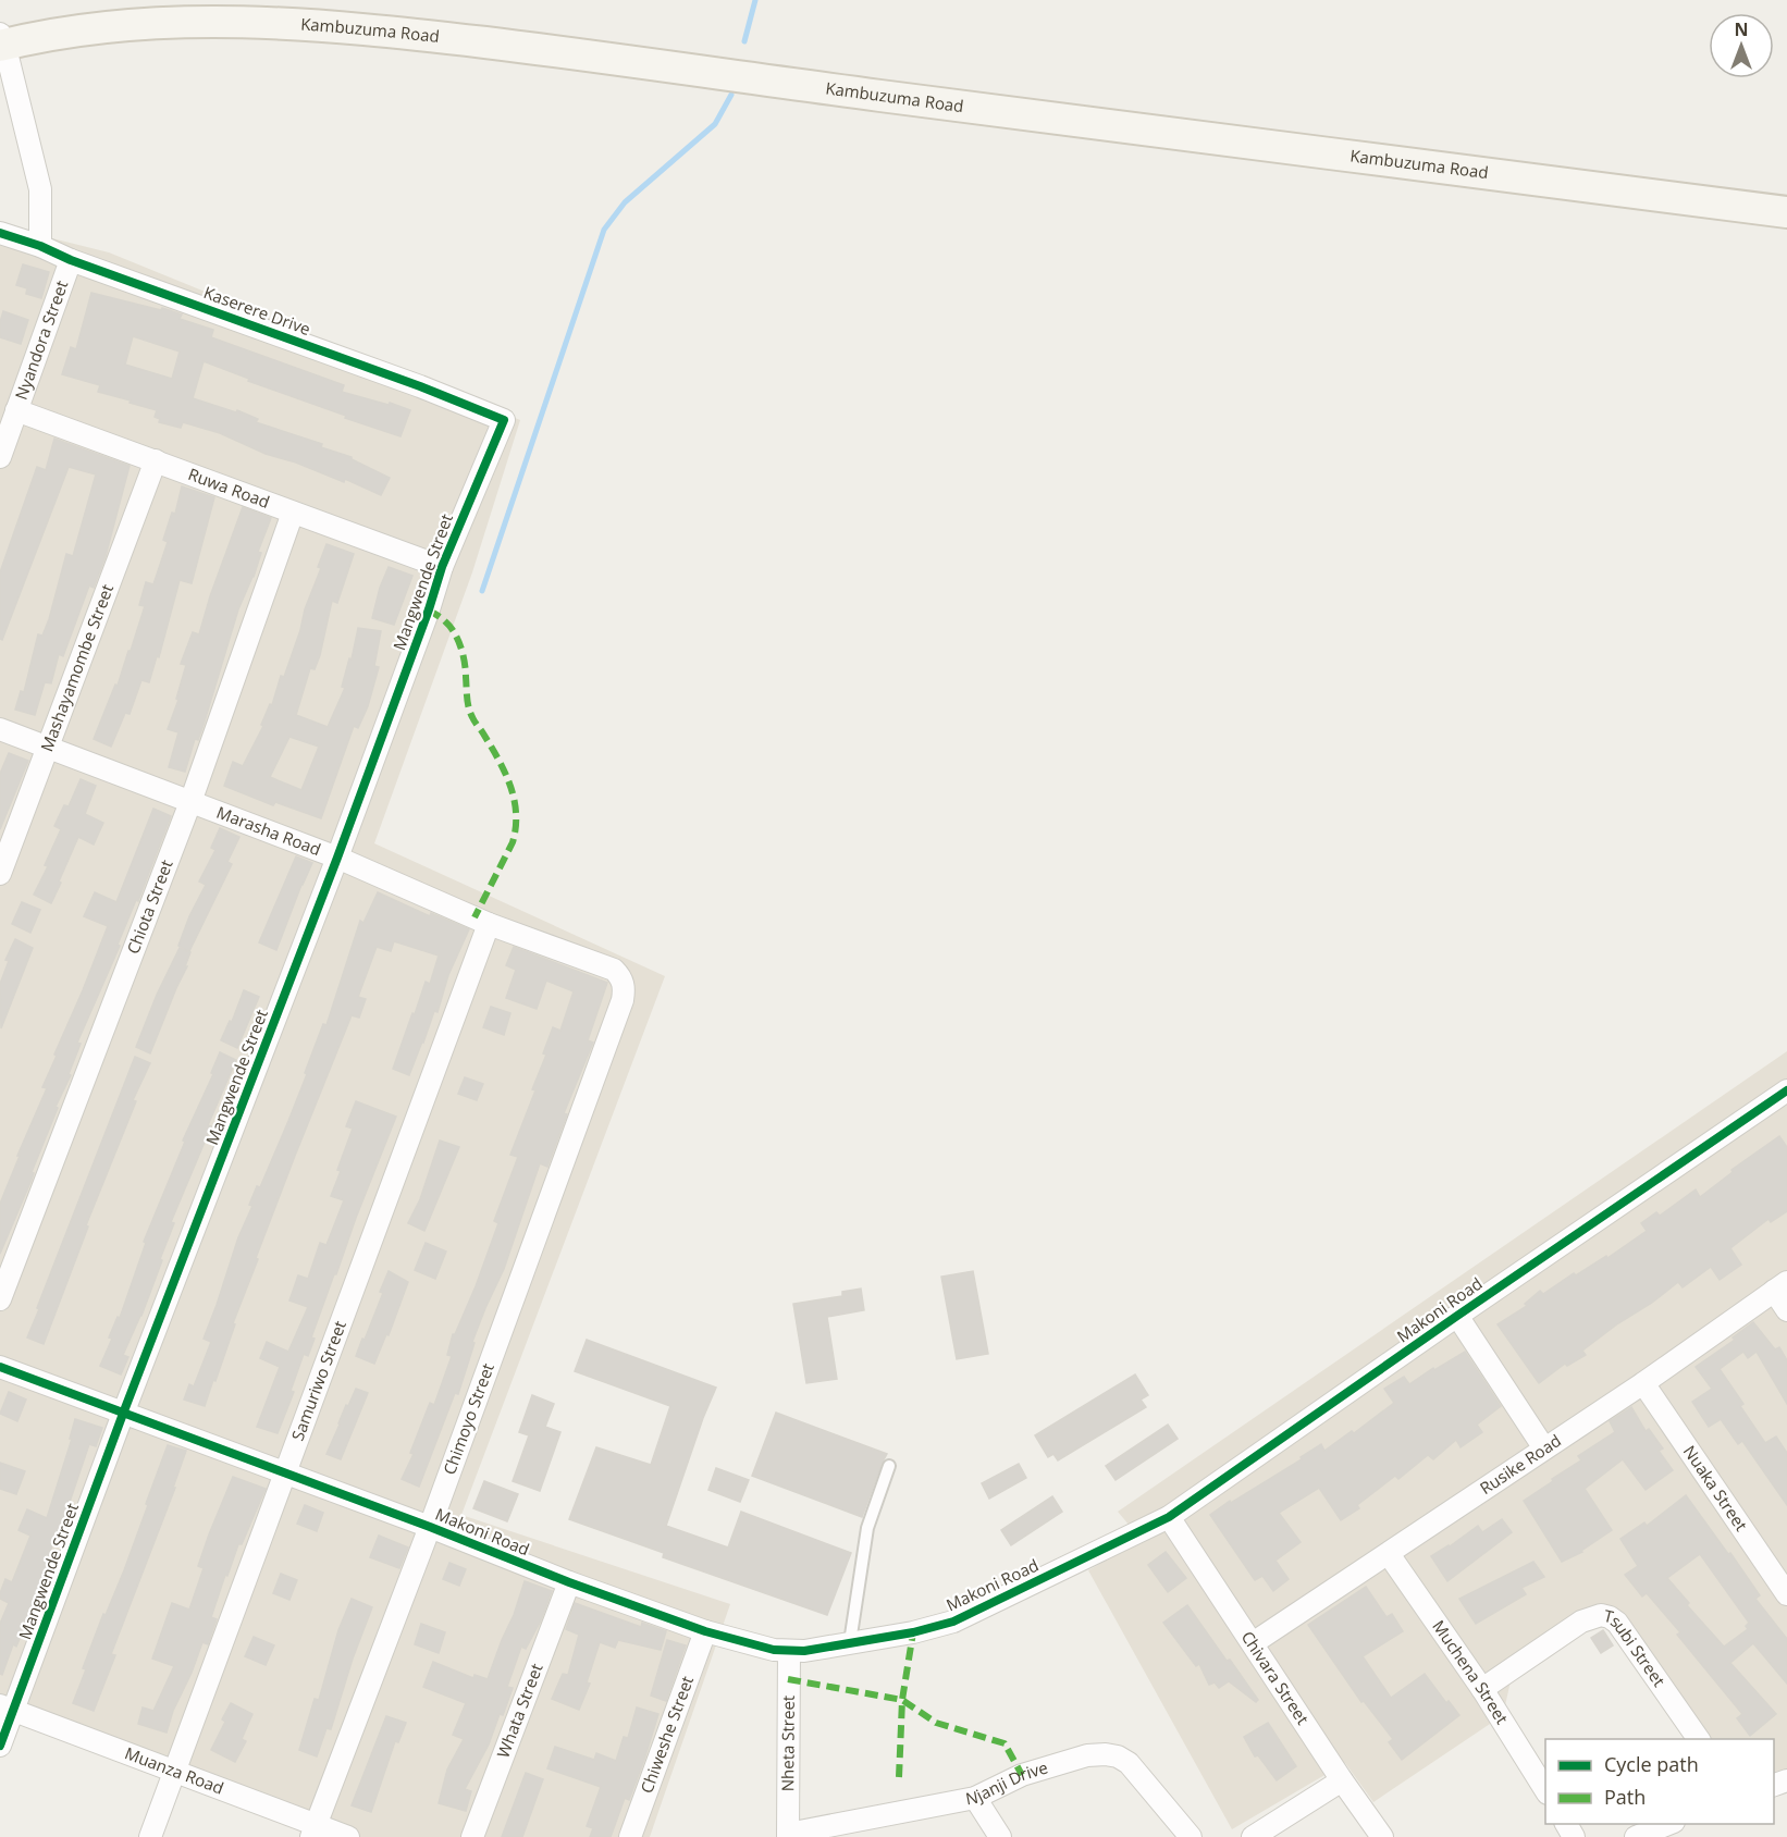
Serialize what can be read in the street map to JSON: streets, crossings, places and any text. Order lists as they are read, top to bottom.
{
  "streets": {
    "main road": ["Kambuzuma Road"],
    "street": [
      "Kaserere Drive",
      "Nyandora Street",
      "Ruwa Road",
      "Mangwende Street",
      "Mashayamombe Street",
      "Marasha Road",
      "Chiota Street",
      "Makoni Road",
      "Samuriwo Street",
      "Chimoyo Street",
      "Rusike Road",
      "Nuaka Street",
      "Tsubi Street",
      "Muchena Street",
      "Chivara Street",
      "Whata Street",
      "Chiweshe Street",
      "Nheta Street",
      "Muanza Road",
      "Njanji Drive"
    ]
  },
  "crossings": [
    ["Kaserere Drive", "Nyandora Street"],
    ["Kaserere Drive", "Mangwende Street"],
    ["Nyandora Street", "Ruwa Road"],
    ["Ruwa Road", "Mangwende Street"],
    ["Ruwa Road", "Mashayamombe Street"],
    ["Ruwa Road", "Chiota Street"],
    ["Mangwende Street", "Marasha Road"],
    ["Mangwende Street", "Makoni Road"],
    ["Mangwende Street", "Muanza Road"],
    ["Mashayamombe Street", "Marasha Road"],
    ["Marasha Road", "Chiota Street"],
    ["Marasha Road", "Samuriwo Street"],
    ["Marasha Road", "Chimoyo Street"],
    ["Makoni Road", "Samuriwo Street"],
    ["Makoni Road", "Chimoyo Street"],
    ["Makoni Road", "Chivara Street"],
    ["Makoni Road", "Whata Street"],
    ["Makoni Road", "Chiweshe Street"],
    ["Makoni Road", "Nheta Street"],
    ["Samuriwo Street", "Muanza Road"],
    ["Chimoyo Street", "Muanza Road"],
    ["Rusike Road", "Nuaka Street"],
    ["Rusike Road", "Muchena Street"],
    ["Rusike Road", "Chivara Street"],
    ["Tsubi Street", "Muchena Street"],
    ["Nheta Street", "Njanji Drive"]
  ],
  "legend": ["Cycle path", "Path"],
  "north": "top"
}
